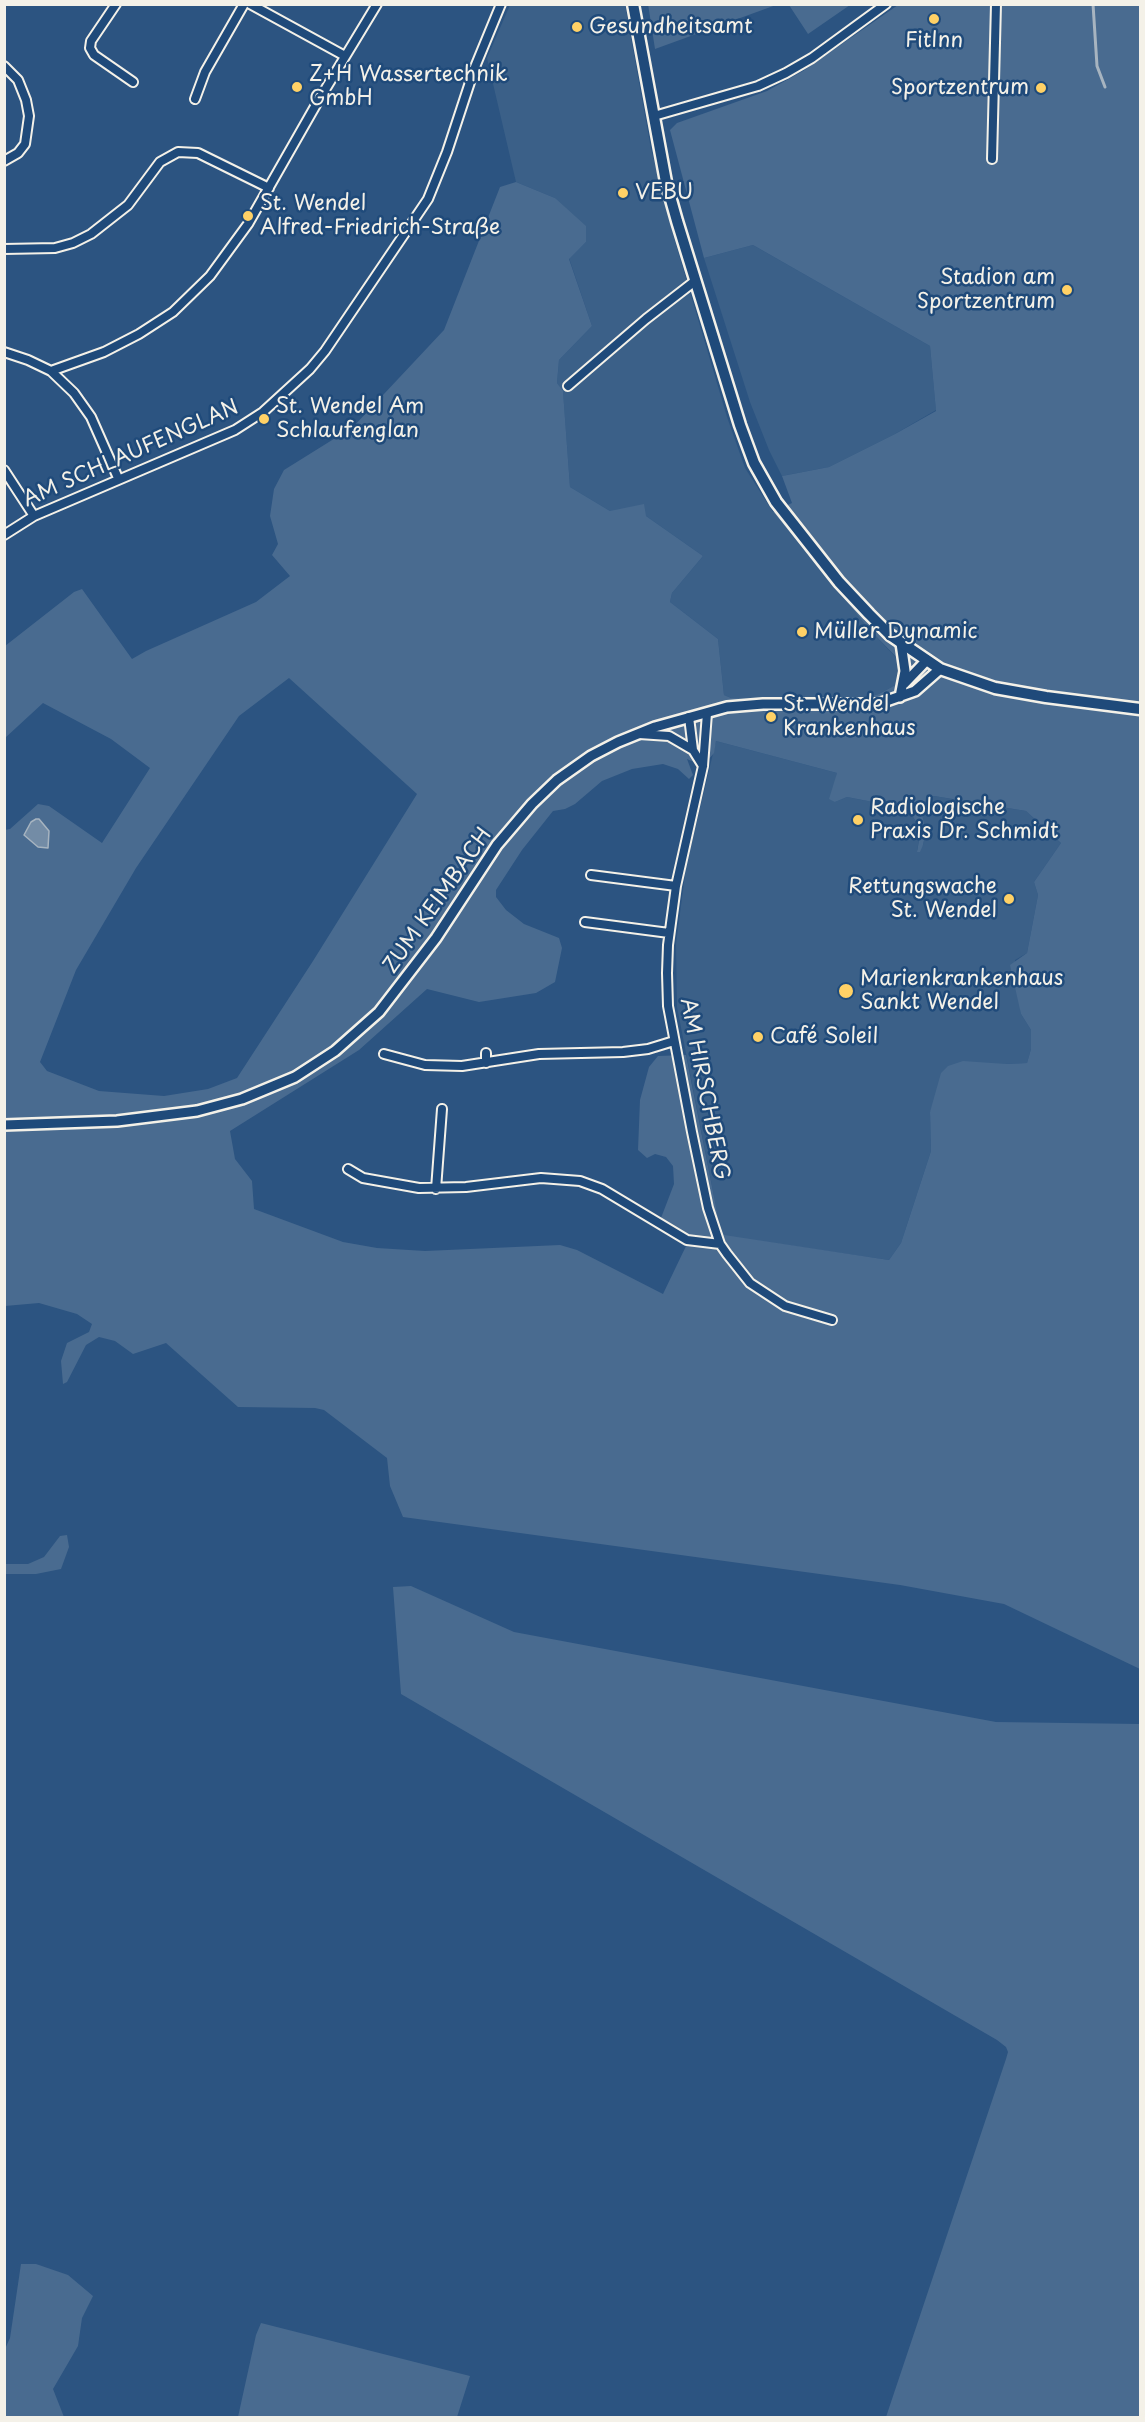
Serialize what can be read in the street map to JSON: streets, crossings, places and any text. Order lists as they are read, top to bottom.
{
  "streets": {
    "street": ["AM SCHLAUFENGLAN", "ZUM KEIMBACH", "AM HIRSCHBERG"]
  },
  "crossings": [
    ["ZUM KEIMBACH", "AM HIRSCHBERG"]
  ],
  "places": [
    "FitInn",
    "Gesundheitsamt",
    "Z+H Wassertechnik GmbH",
    "Sportzentrum",
    "VEBU",
    "St. Wendel Alfred-Friedrich-Straße",
    "Stadion am Sportzentrum",
    "St. Wendel Am Schlaufenglan",
    "Müller Dynamic",
    "St. Wendel Krankenhaus",
    "Radiologische Praxis Dr. Schmidt",
    "Rettungswache St. Wendel",
    "Marienkrankenhaus Sankt Wendel",
    "Café Soleil"
  ]
}
